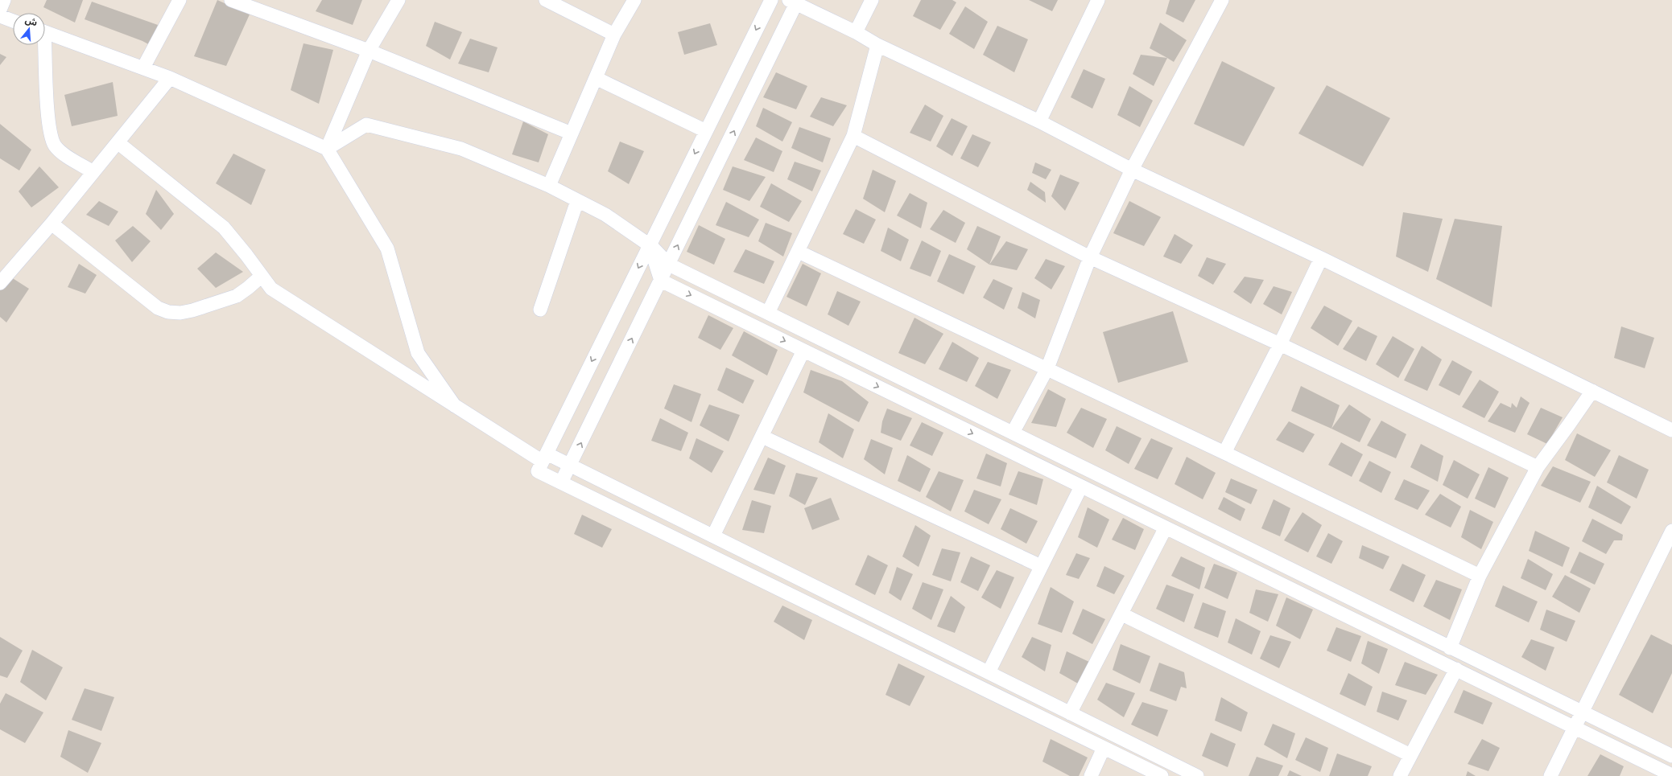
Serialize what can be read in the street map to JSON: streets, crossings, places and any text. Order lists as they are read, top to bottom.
{
  "north": "top"
}
